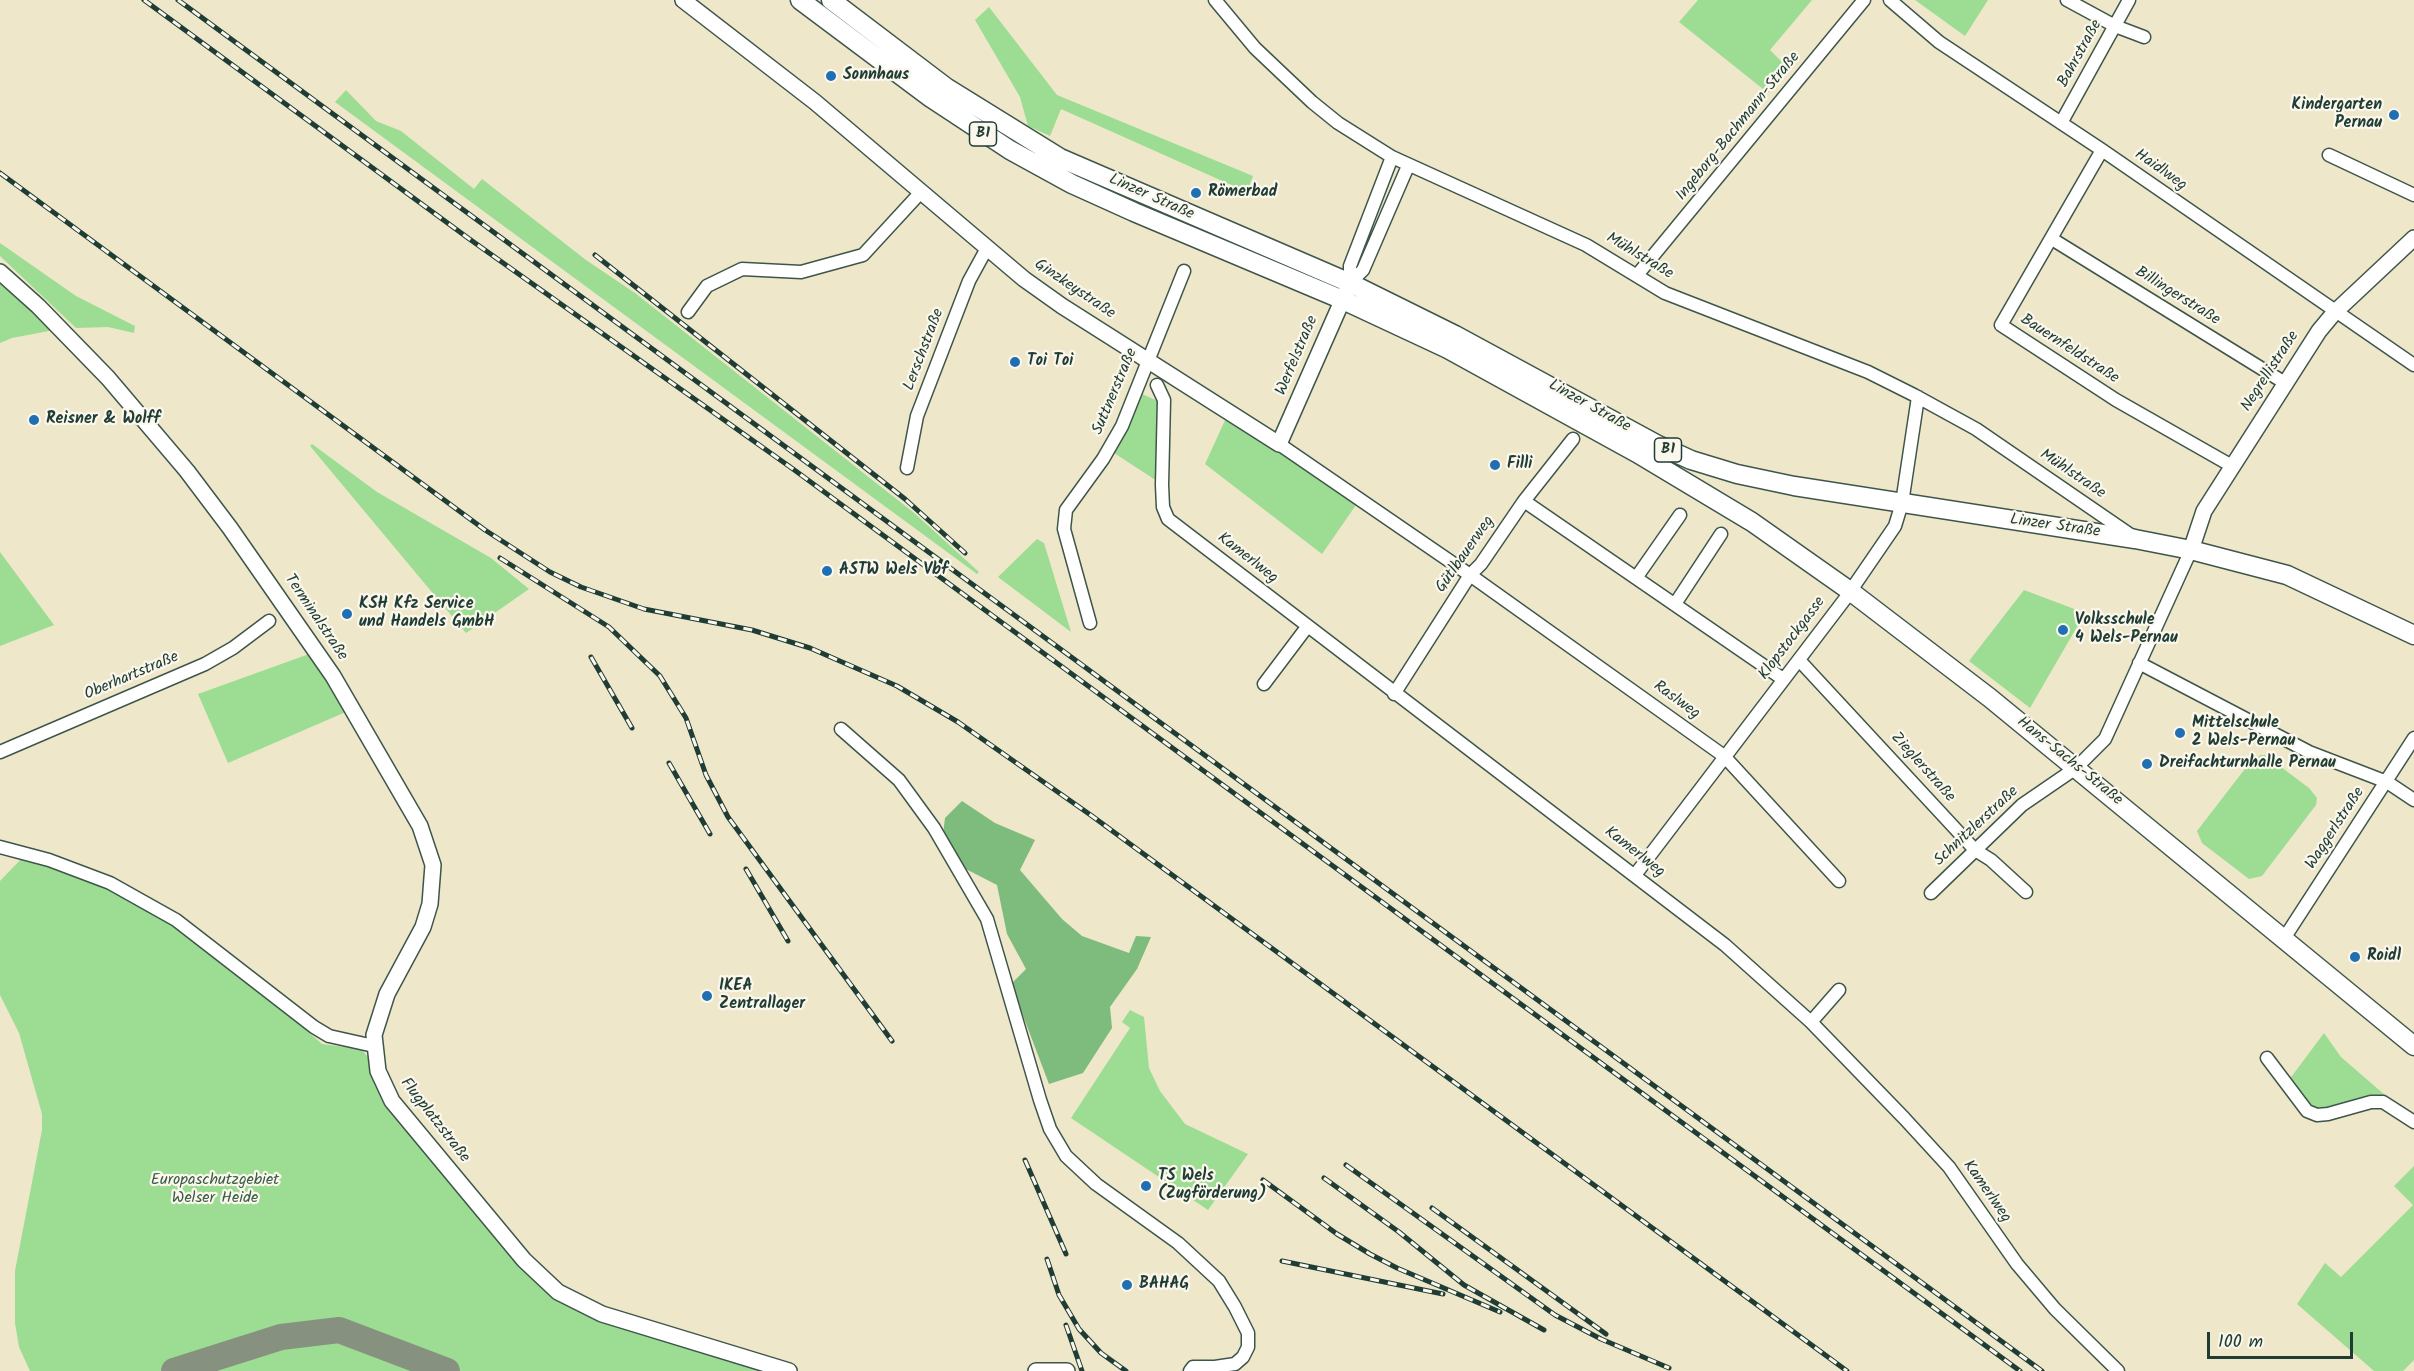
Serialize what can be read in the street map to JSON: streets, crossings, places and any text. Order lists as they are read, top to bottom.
{
  "streets": {
    "main road": ["B1", "Linzer Straße", "Hans-Sachs-Straße"],
    "street": [
      "Bahrstraße",
      "Ingeborg-Bachmann-Straße",
      "Haidlweg",
      "Mühlstraße",
      "Ginzkeystraße",
      "Billingerstraße",
      "Lerschstraße",
      "Bauernfeldstraße",
      "Werfelstraße",
      "Negrellistraße",
      "Suttnerstraße",
      "Gütlbauerweg",
      "Kamerlweg",
      "Terminalstraße",
      "Klopstockgasse",
      "Oberhartstraße",
      "Raslweg",
      "Zieglerstraße",
      "Schnitzlerstraße",
      "Waggerlstraße",
      "Flugplatzstraße"
    ]
  },
  "crossings": [
    ["Bahrstraße", "Haidlweg"],
    ["Ingeborg-Bachmann-Straße", "Mühlstraße"],
    ["Haidlweg", "Bauernfeldstraße"],
    ["Haidlweg", "Negrellistraße"],
    ["Linzer Straße", "Mühlstraße"],
    ["Linzer Straße", "Werfelstraße"],
    ["Linzer Straße", "Negrellistraße"],
    ["Linzer Straße", "Klopstockgasse"],
    ["Linzer Straße", "Hans-Sachs-Straße"],
    ["Linzer Straße", "Schnitzlerstraße"],
    ["Mühlstraße", "Werfelstraße"],
    ["Mühlstraße", "Klopstockgasse"],
    ["Ginzkeystraße", "Lerschstraße"],
    ["Ginzkeystraße", "Werfelstraße"],
    ["Ginzkeystraße", "Suttnerstraße"],
    ["Ginzkeystraße", "Gütlbauerweg"],
    ["Ginzkeystraße", "Raslweg"],
    ["Billingerstraße", "Bauernfeldstraße"],
    ["Billingerstraße", "Negrellistraße"],
    ["Bauernfeldstraße", "Negrellistraße"],
    ["Negrellistraße", "Schnitzlerstraße"],
    ["Gütlbauerweg", "Kamerlweg"],
    ["Gütlbauerweg", "Raslweg"],
    ["Kamerlweg", "Klopstockgasse"],
    ["Terminalstraße", "Flugplatzstraße"],
    ["Klopstockgasse", "Raslweg"],
    ["Klopstockgasse", "Hans-Sachs-Straße"],
    ["Klopstockgasse", "Zieglerstraße"],
    ["Hans-Sachs-Straße", "Schnitzlerstraße"],
    ["Hans-Sachs-Straße", "Waggerlstraße"],
    ["Zieglerstraße", "Schnitzlerstraße"]
  ],
  "parks": ["Europaschutzgebiet Welser Heide"],
  "places": [
    "Sonnhaus",
    "Kindergarten Pernau",
    "Römerbad",
    "Toi Toi",
    "Reisner & Wolff",
    "Filli",
    "ASTW Wels Vbf",
    "KSH Kfz Service und Handels GmbH",
    "Volksschule 4 Wels-Pernau",
    "Mittelschule 2 Wels-Pernau",
    "Dreifachturnhalle Pernau",
    "Roidl",
    "IKEA Zentrallager",
    "TS Wels (Zugförderung)",
    "BAHAG"
  ],
  "scale_bar": "100 m"
}
